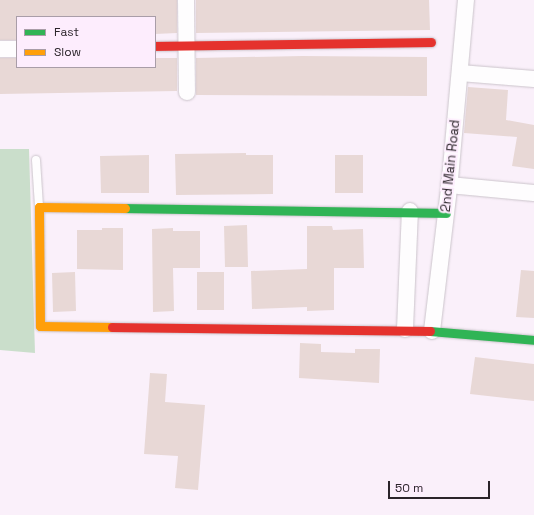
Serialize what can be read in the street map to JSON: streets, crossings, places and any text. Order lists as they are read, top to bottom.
{
  "streets": {
    "street": ["2nd Main Road"]
  },
  "legend": ["Fast", "Slow"],
  "scale_bar": "50 m"
}
